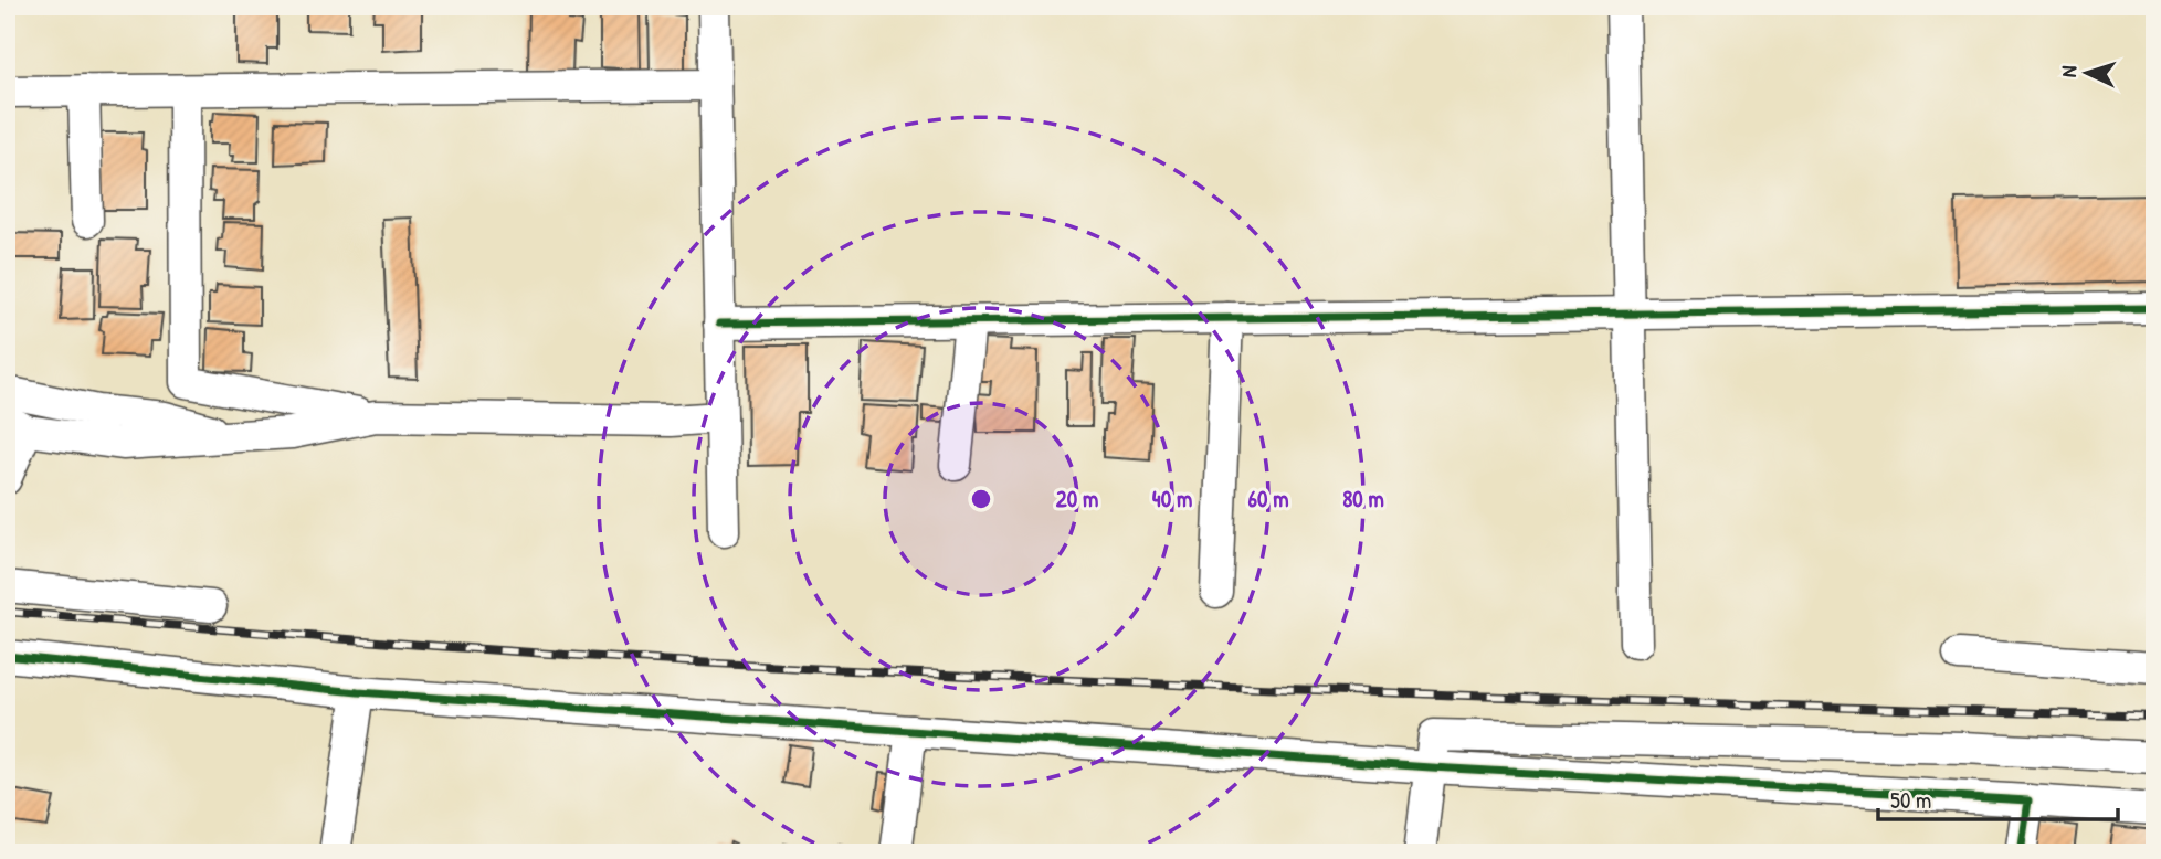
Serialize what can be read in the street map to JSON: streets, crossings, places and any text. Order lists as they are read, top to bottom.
{
  "scale_bar": "50 m",
  "north": "left",
  "rings": [
    "20 m",
    "40 m",
    "60 m",
    "80 m"
  ]
}
